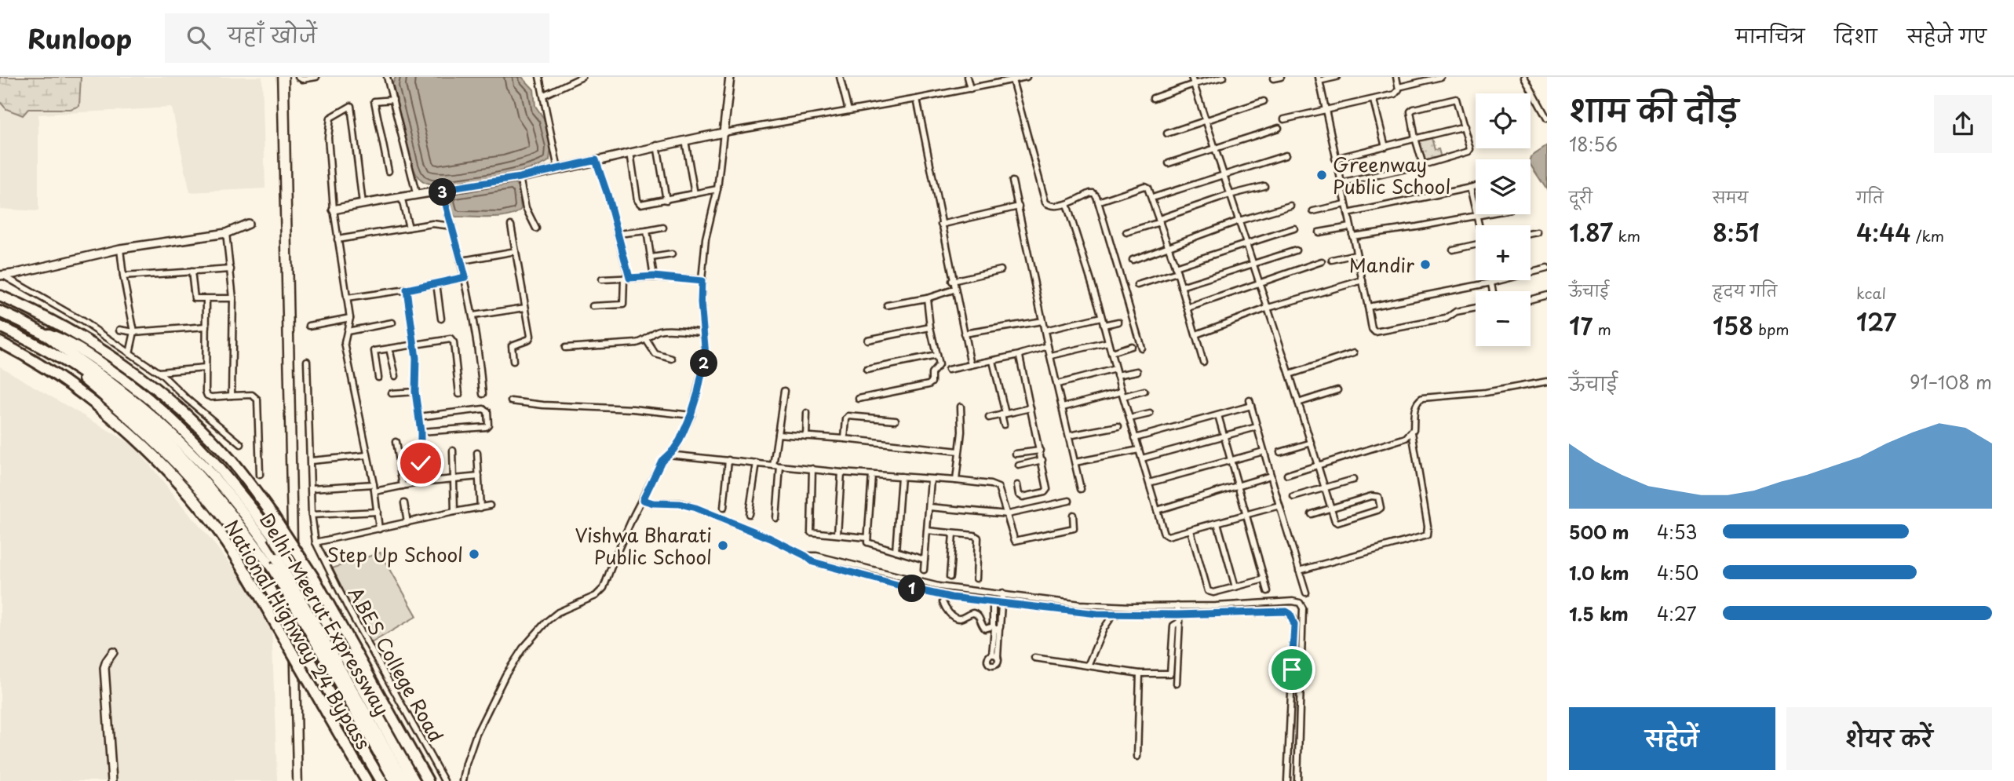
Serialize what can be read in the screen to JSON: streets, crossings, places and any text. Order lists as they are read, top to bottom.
{
  "streets": {
    "highway": ["Delhi-Meerut Expressway", "National Highway 24 Bypass"],
    "street": ["ABES College Road"]
  },
  "places": [
    "Greenway Public School",
    "Mandir",
    "Vishwa Bharati Public School",
    "Step Up School"
  ],
  "page": {
    "header": "Runloop",
    "search": "यहाँ खोजें",
    "nav": ["मानचित्र", "दिशा", "सहेजे गए"],
    "heading": ["शाम की दौड़", "18:56"],
    "map_buttons": ["+", "−"],
    "stats": [
      ["दूरी", "1.87 km"],
      ["समय", "8:51"],
      ["गति", "4:44 /km"],
      ["ऊँचाई", "17 m"],
      ["हृदय गति", "158 bpm"],
      ["kcal", "127"]
    ],
    "pins": ["3", "2", "1"],
    "chart": ["ऊँचाई", "91–108 m"],
    "list": [
      {
        "name": "500 m",
        "note": "4:53"
      },
      {
        "name": "1.0 km",
        "note": "4:50"
      },
      {
        "name": "1.5 km",
        "note": "4:27"
      }
    ],
    "buttons": ["सहेजें", "शेयर करें"]
  }
}
